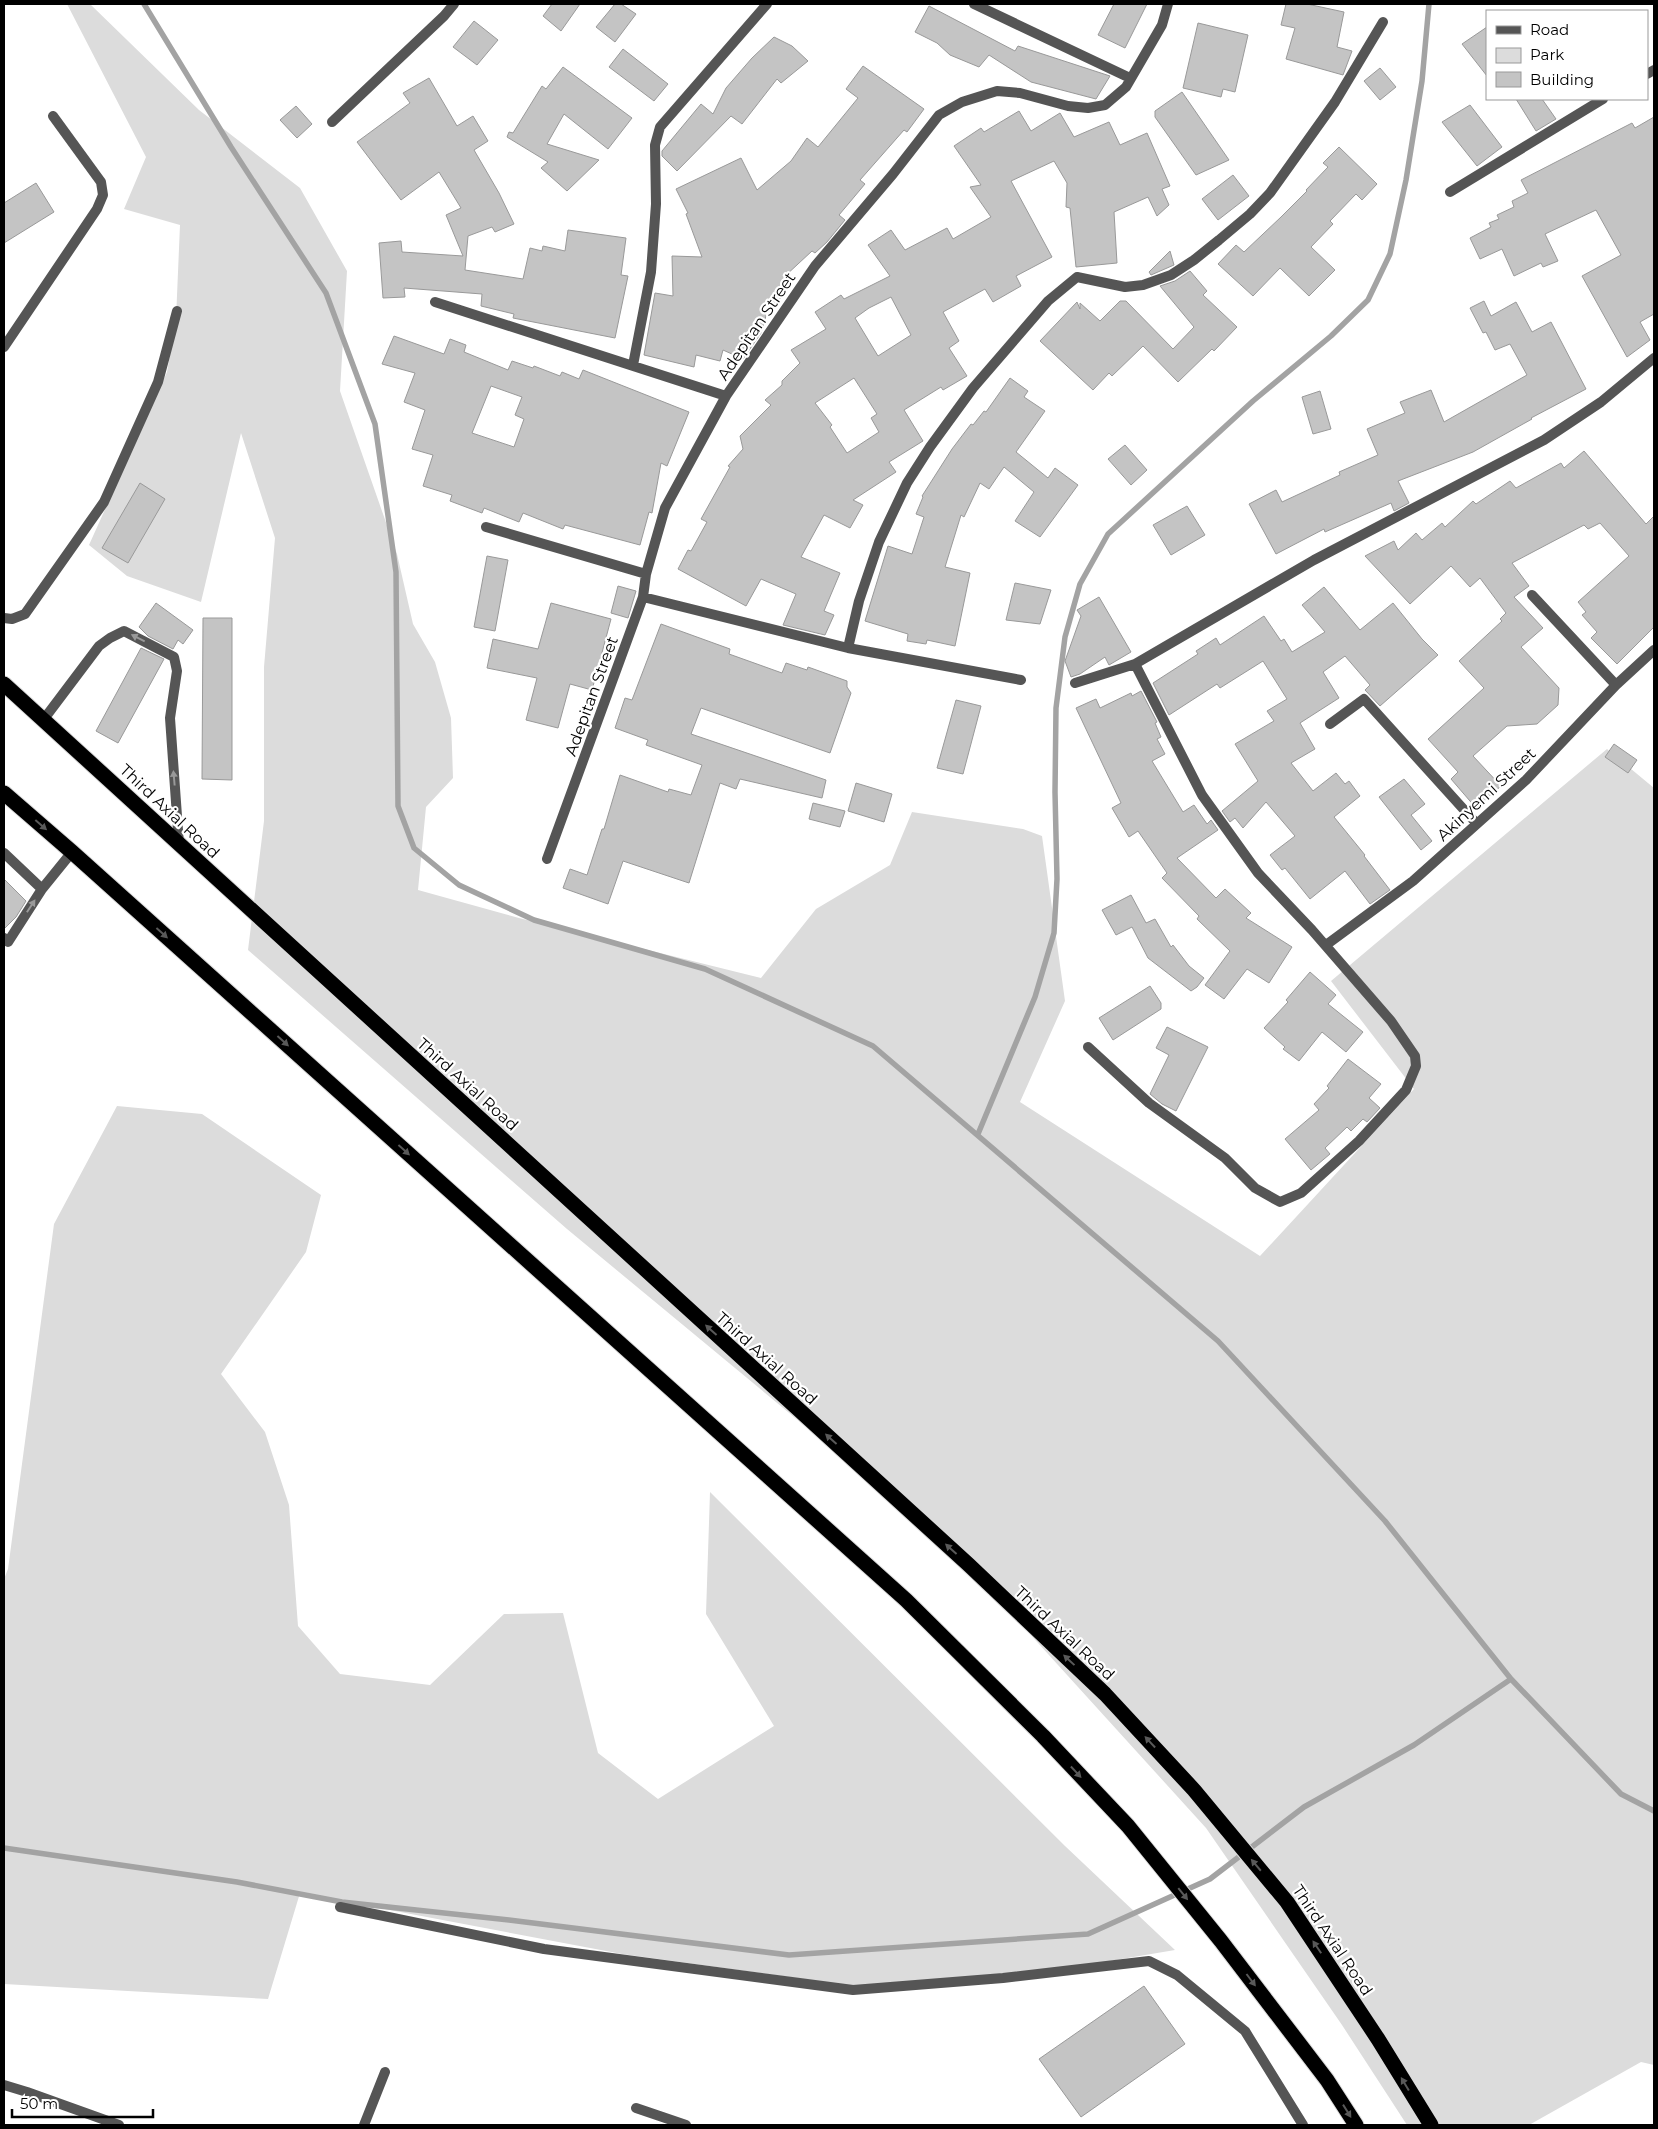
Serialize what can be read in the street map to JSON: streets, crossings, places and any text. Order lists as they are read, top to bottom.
{
  "streets": {
    "highway": ["Third Axial Road"],
    "street": ["Adepitan Street", "Akinyemi Street"]
  },
  "legend": ["Road", "Park", "Building"],
  "scale_bar": "50 m"
}
